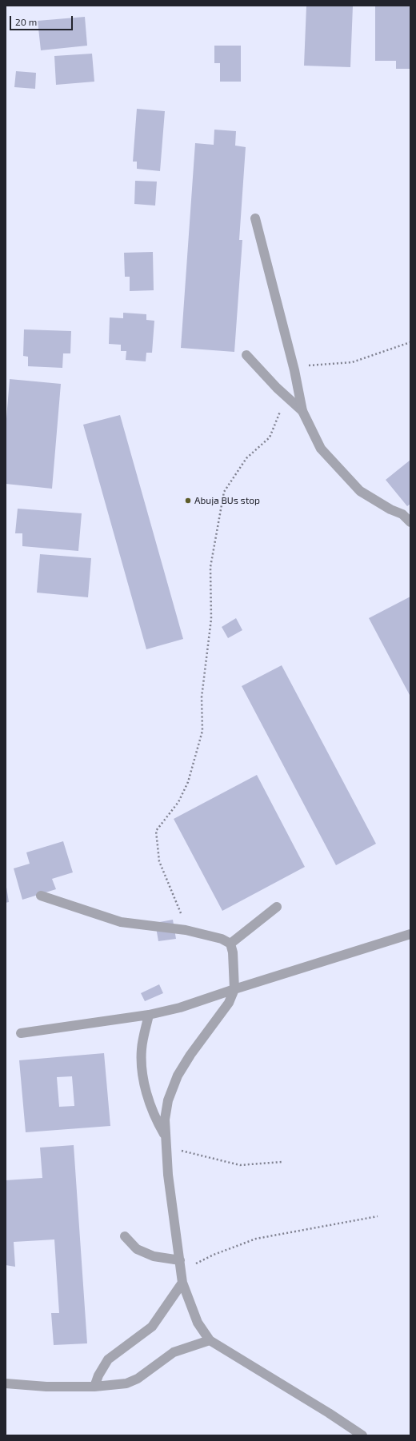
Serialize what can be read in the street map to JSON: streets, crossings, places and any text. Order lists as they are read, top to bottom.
{
  "places": ["Abuja BUs stop"],
  "scale_bar": "20 m"
}
